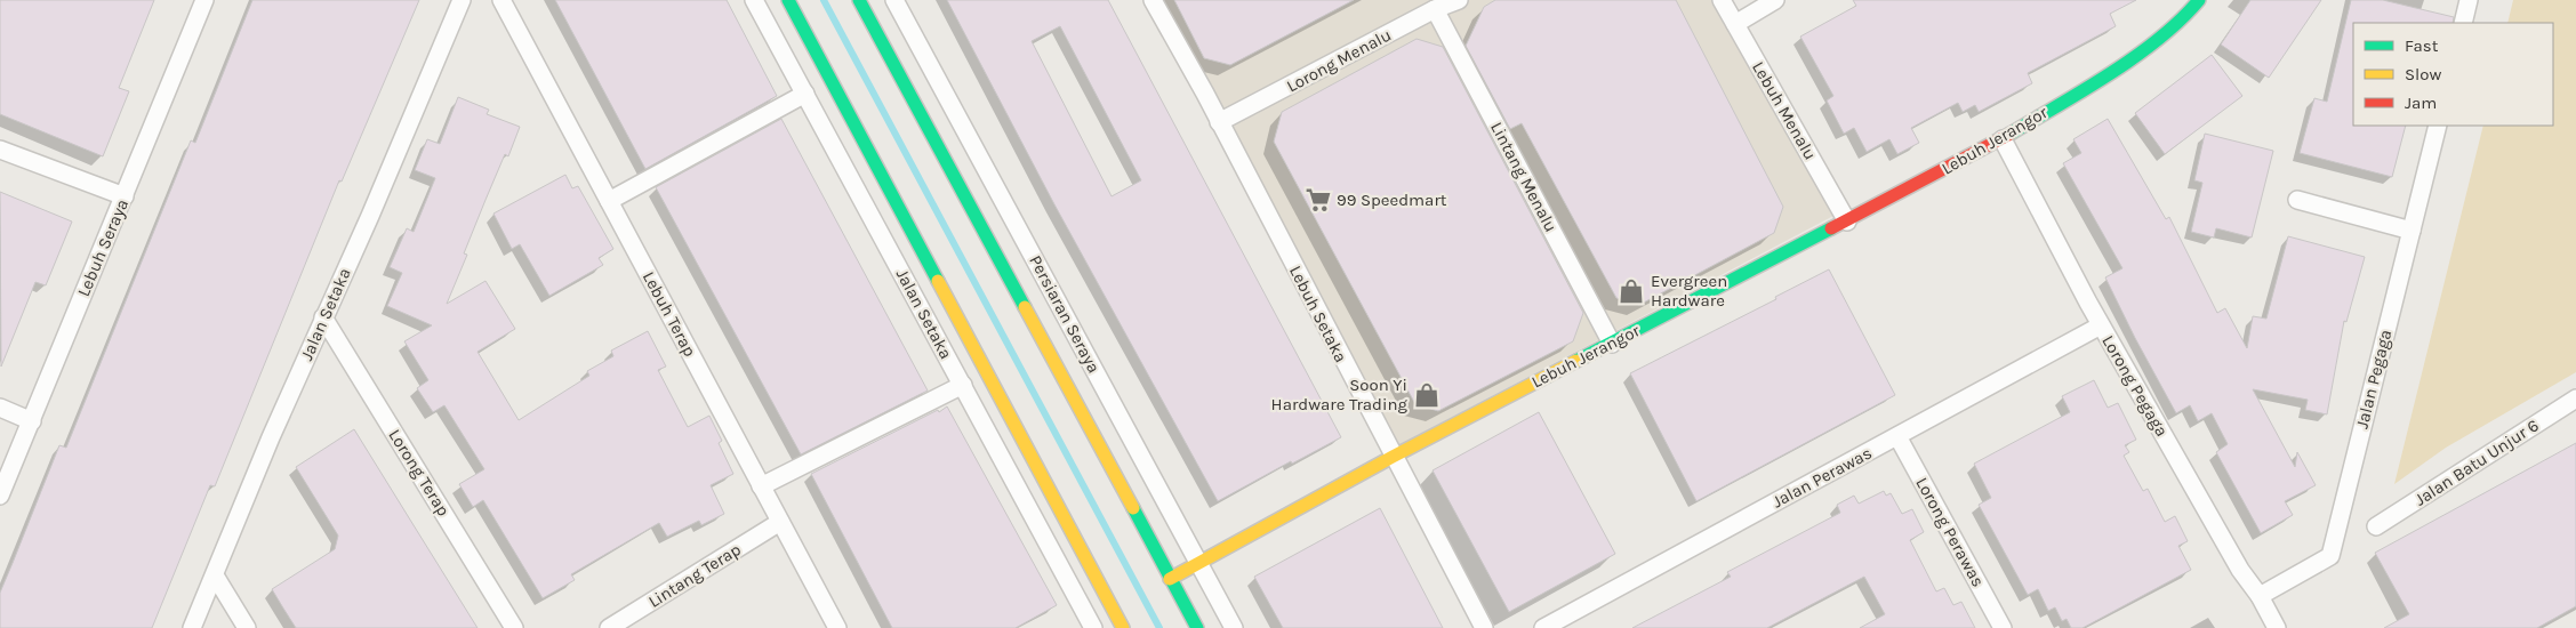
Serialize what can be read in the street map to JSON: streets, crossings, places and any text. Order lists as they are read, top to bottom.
{
  "streets": {
    "main road": ["Lebuh Jerangor", "Persiaran Seraya"],
    "street": [
      "Lorong Menalu",
      "Lebuh Menalu",
      "Lintang Menalu",
      "Lebuh Seraya",
      "Jalan Setaka",
      "Lebuh Terap",
      "Lebuh Setaka",
      "Jalan Pegaga",
      "Lorong Pegaga",
      "Jalan Batu Unjur 6",
      "Lorong Terap",
      "Jalan Perawas",
      "Lorong Perawas",
      "Lintang Terap"
    ]
  },
  "crossings": [
    ["Lorong Menalu", "Lintang Menalu"],
    ["Lorong Menalu", "Lebuh Setaka"],
    ["Lebuh Menalu", "Lebuh Jerangor"],
    ["Lebuh Jerangor", "Lintang Menalu"],
    ["Lebuh Jerangor", "Persiaran Seraya"],
    ["Lebuh Jerangor", "Lebuh Setaka"],
    ["Lebuh Jerangor", "Lorong Pegaga"],
    ["Jalan Setaka", "Lorong Terap"],
    ["Lebuh Terap", "Lintang Terap"],
    ["Jalan Pegaga", "Lorong Pegaga"],
    ["Lorong Pegaga", "Jalan Perawas"],
    ["Jalan Perawas", "Lorong Perawas"]
  ],
  "places": {
    "supermarket": ["99 Speedmart"],
    "shop": ["Evergreen Hardware", "Soon Yi Hardware Trading"]
  },
  "legend": ["Fast", "Slow", "Jam"]
}
